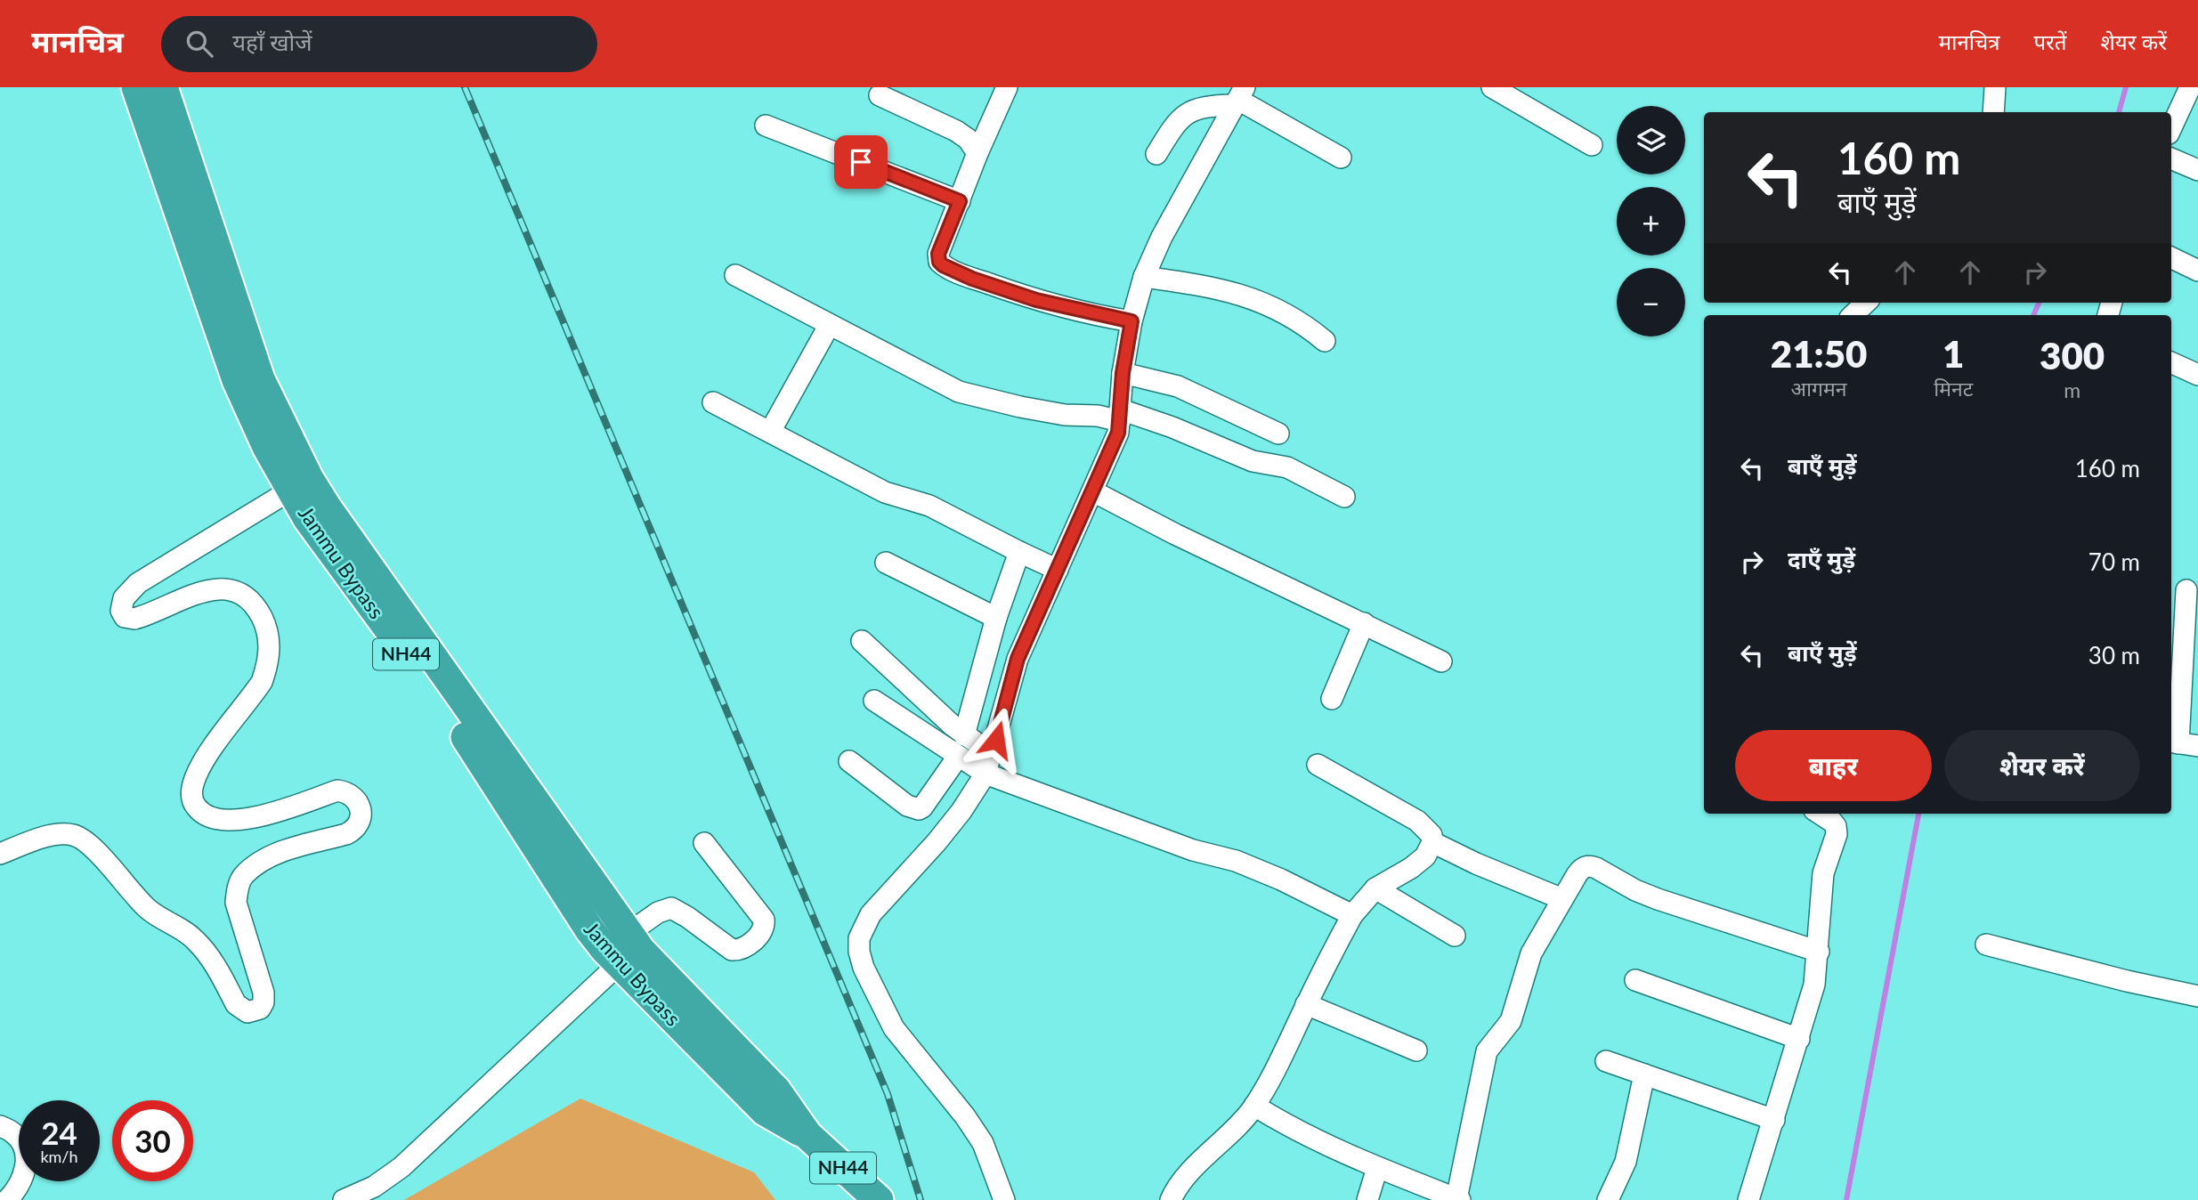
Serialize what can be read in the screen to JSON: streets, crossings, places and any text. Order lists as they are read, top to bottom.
{
  "streets": {
    "highway": ["Jammu Bypass", "NH44"]
  },
  "page": {
    "header": "मानचित्र",
    "search": "यहाँ खोजें",
    "nav": ["मानचित्र", "परतें", "शेयर करें"],
    "map_buttons": ["+", "−"],
    "turn": ["160 m", "बाएँ मुड़ें"],
    "eta": [
      "21:50",
      "आगमन",
      "1",
      "मिनट",
      "300",
      "m"
    ],
    "list": [
      {
        "name": "बाएँ मुड़ें",
        "value": "160 m"
      },
      {
        "name": "दाएँ मुड़ें",
        "value": "70 m"
      },
      {
        "name": "बाएँ मुड़ें",
        "value": "30 m"
      }
    ],
    "buttons": ["बाहर", "शेयर करें"],
    "speed": "24 km/h",
    "limit": "30"
  }
}
